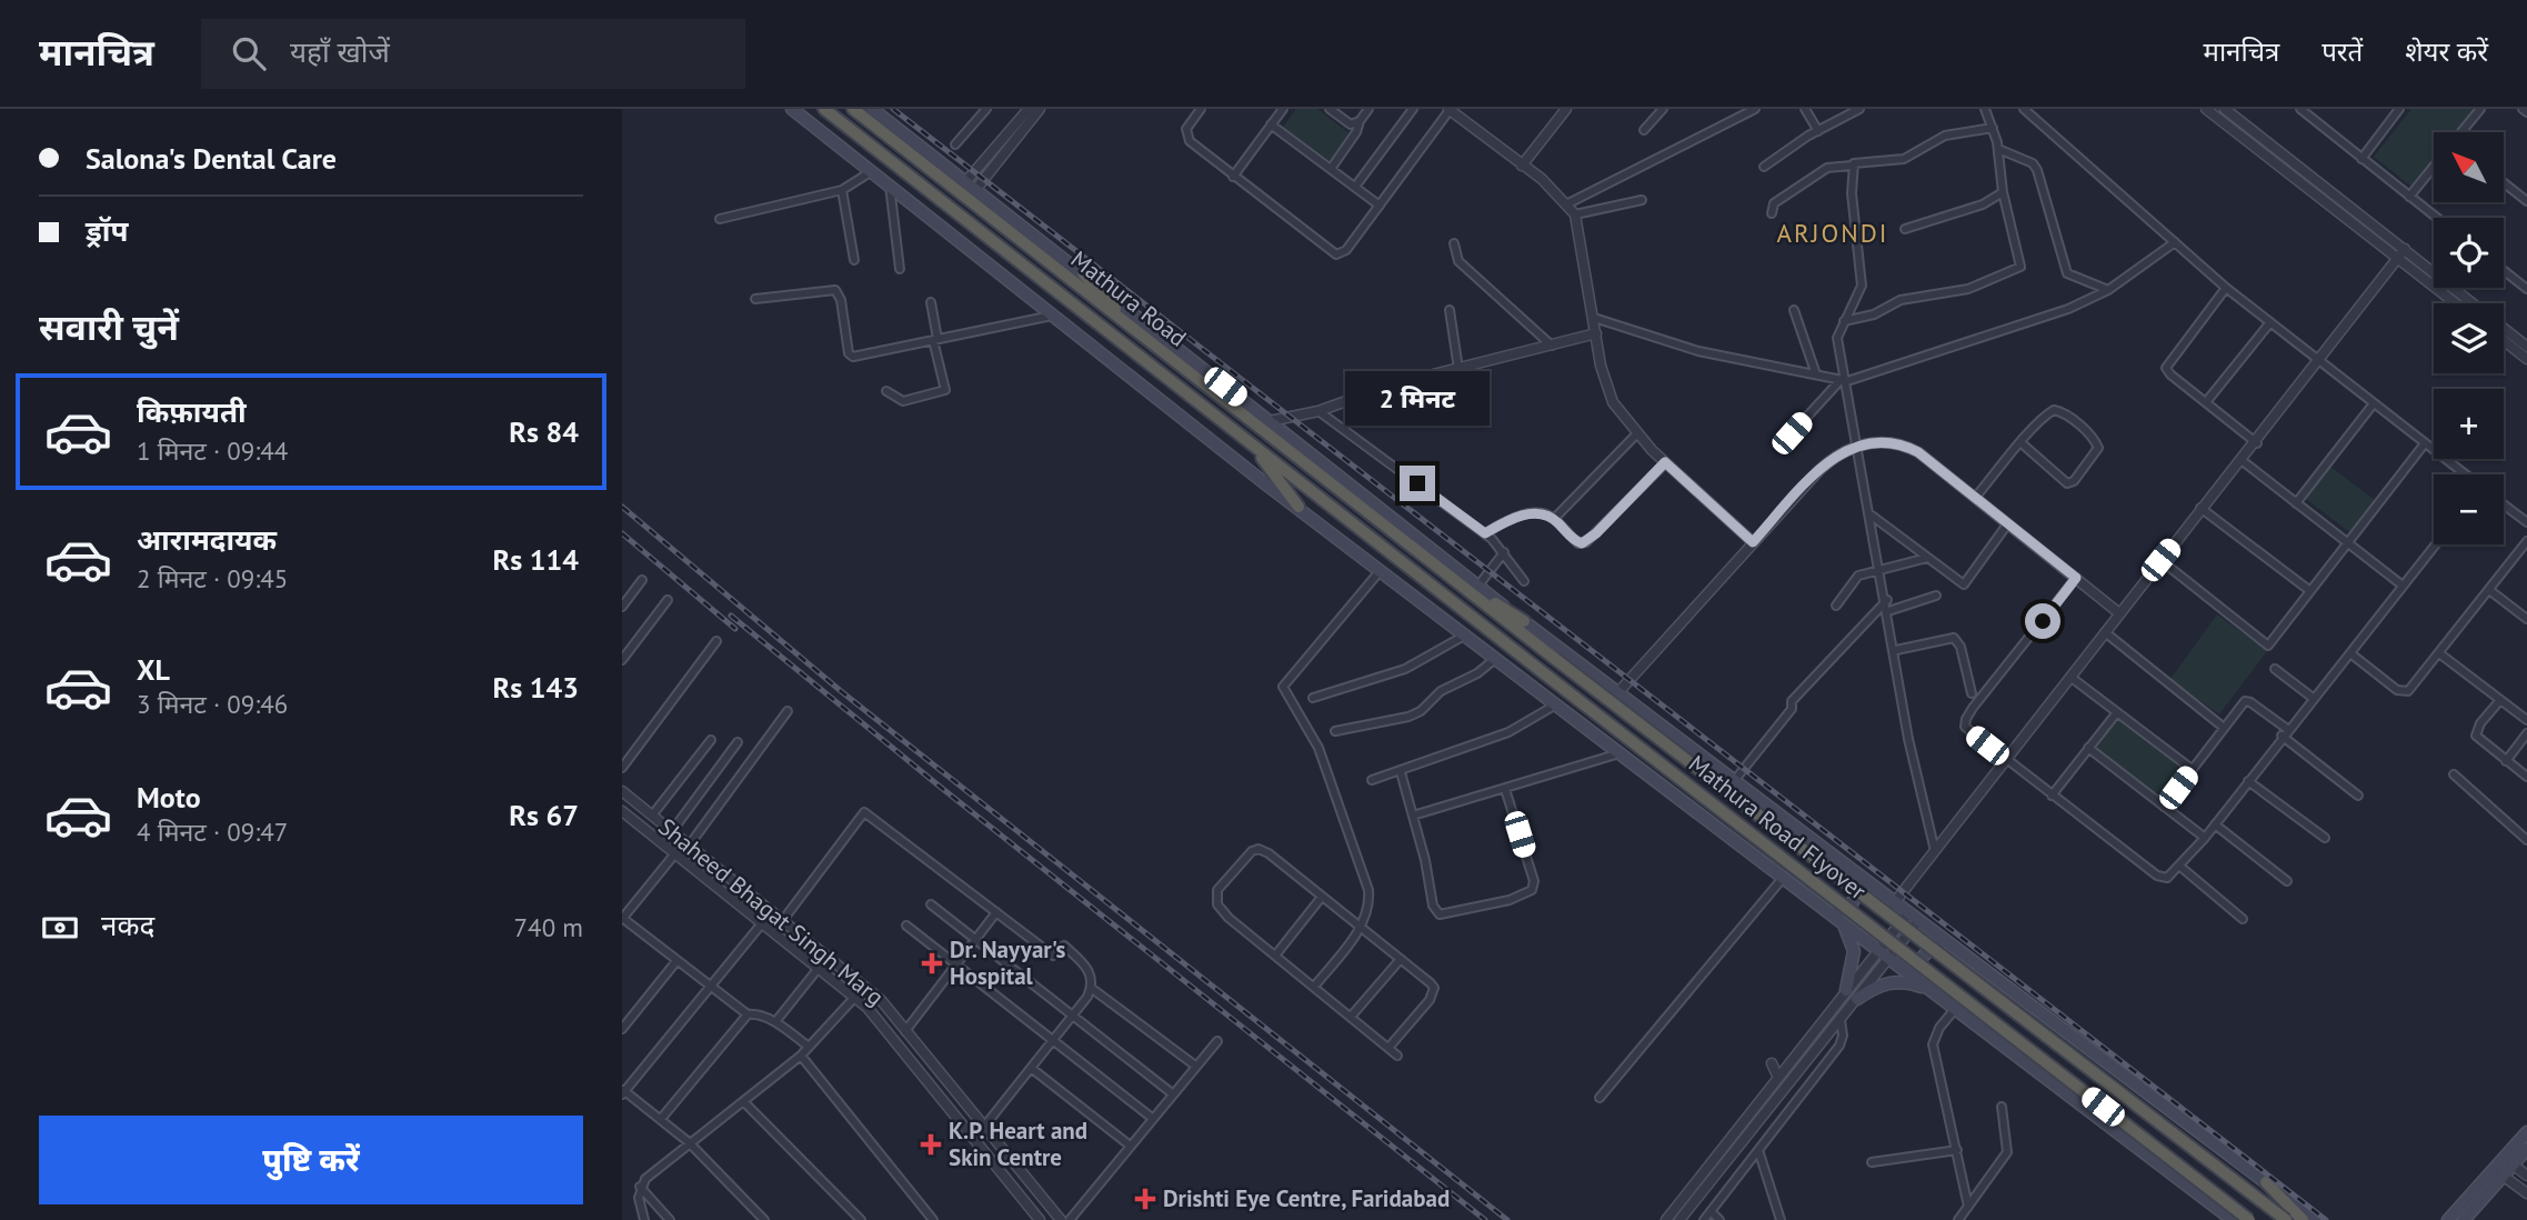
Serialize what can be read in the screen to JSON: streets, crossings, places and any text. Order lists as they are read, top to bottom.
{
  "streets": {
    "highway": ["Mathura Road", "Mathura Road Flyover"],
    "street": ["Shaheed Bhagat Singh Marg"]
  },
  "crossings": [
    ["Mathura Road", "Mathura Road Flyover"]
  ],
  "districts": ["ARJONDI"],
  "places": {
    "health": ["Dr. Nayyar's Hospital", "K.P. Heart and Skin Centre", "Drishti Eye Centre, Faridabad"]
  },
  "north": "top left",
  "page": {
    "header": "मानचित्र",
    "search": "यहाँ खोजें",
    "nav": ["मानचित्र", "परतें", "शेयर करें"],
    "banner": ["Salona's Dental Care", "ड्रॉप"],
    "map_buttons": ["+", "−"],
    "heading": "सवारी चुनें",
    "bubble": "2 मिनट",
    "list": [
      {
        "name": "किफ़ायती",
        "note": "1 मिनट · 09:44",
        "value": "Rs 84"
      },
      {
        "name": "आरामदायक",
        "note": "2 मिनट · 09:45",
        "value": "Rs 114"
      },
      {
        "name": "XL",
        "note": "3 मिनट · 09:46",
        "value": "Rs 143"
      },
      {
        "name": "Moto",
        "note": "4 मिनट · 09:47",
        "value": "Rs 67"
      }
    ],
    "pay": ["नकद", "740 m"],
    "buttons": "पुष्टि करें"
  }
}
